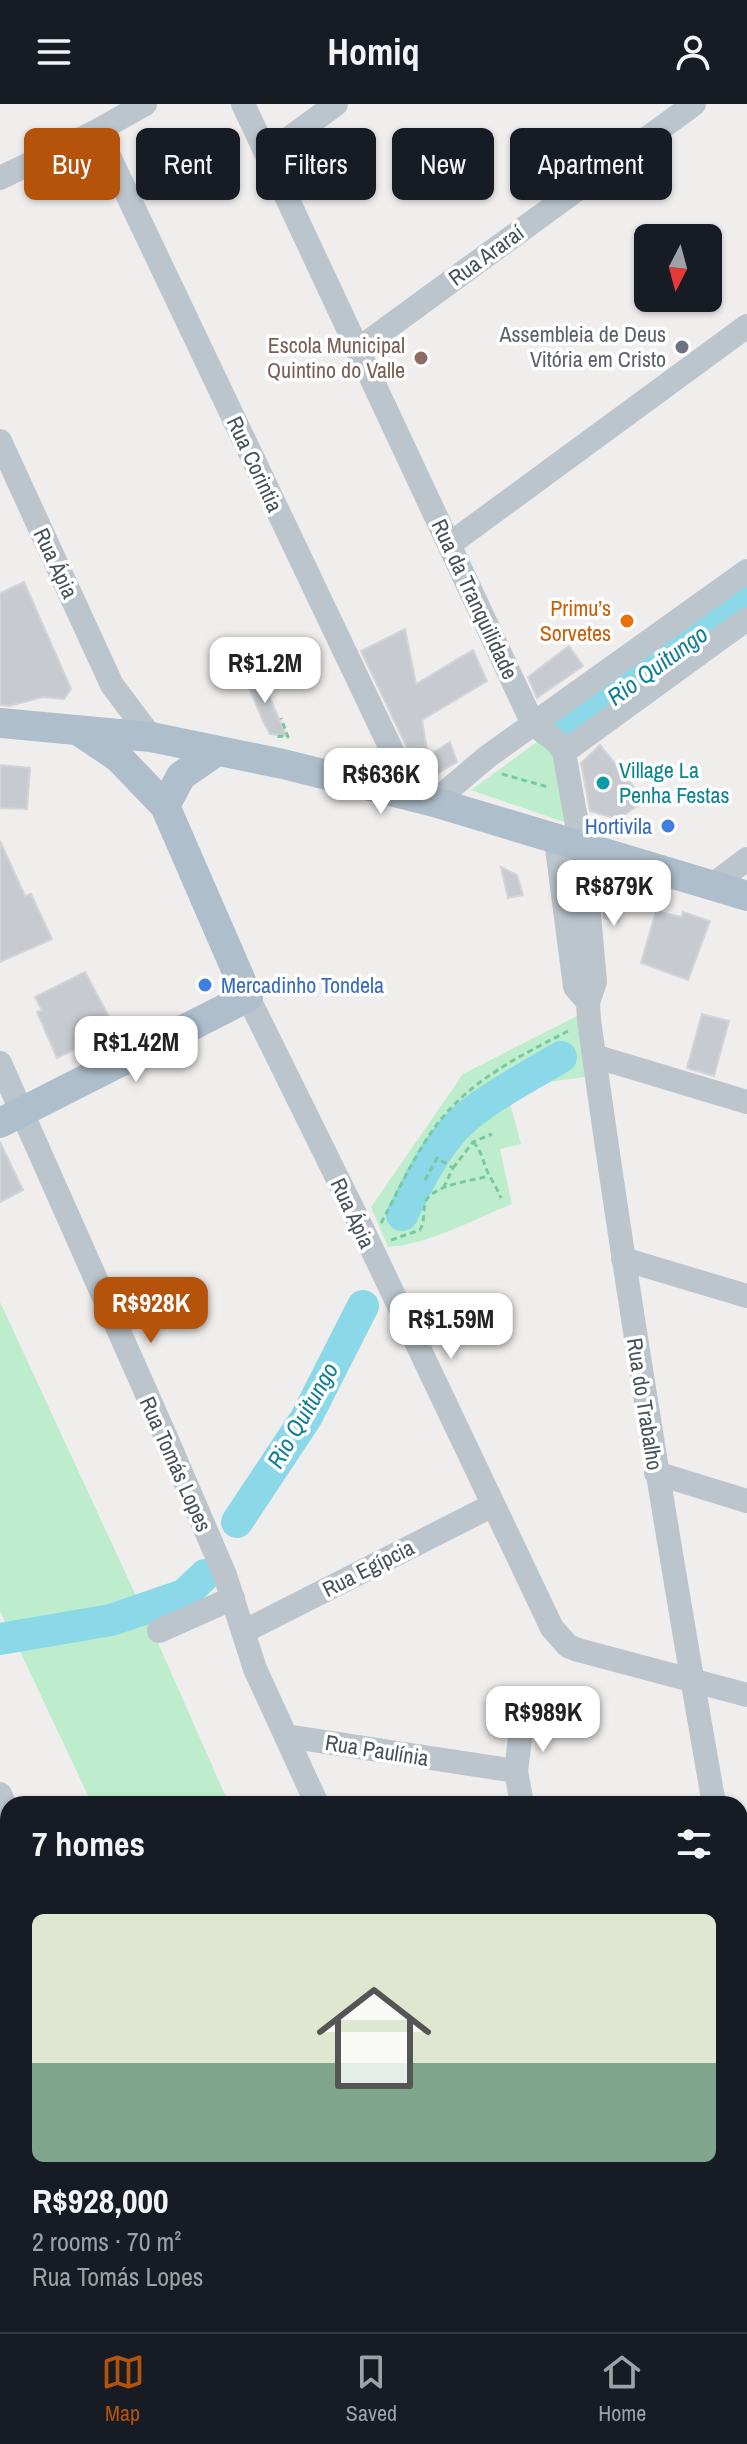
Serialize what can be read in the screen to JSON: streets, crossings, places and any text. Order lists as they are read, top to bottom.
{
  "streets": {
    "main road": ["Rua Ápia"],
    "street": [
      "Rua Araraí",
      "Rua Corintia",
      "Rua da Tranquilidade",
      "Rua do Trabalho",
      "Rua Tomás Lopes",
      "Rua Egípcia",
      "Rua Paulínia"
    ]
  },
  "crossings": [
    ["Rua Araraí", "Rua da Tranquilidade"],
    ["Rua Ápia", "Rua do Trabalho"],
    ["Rua Ápia", "Rua Egípcia"],
    ["Rua Tomás Lopes", "Rua Egípcia"],
    ["Rua Tomás Lopes", "Rua Paulínia"]
  ],
  "water": ["Rio Quitungo"],
  "places": [
    "Assembleia de Deus Vitória em Cristo",
    "Escola Municipal Quintino do Valle",
    "Primu’s Sorvetes",
    "Village La Penha Festas",
    "Hortivila",
    "Mercadinho Tondela"
  ],
  "north": "bottom",
  "page": {
    "header": "Homiq",
    "chip": [
      "Buy",
      "Rent",
      "Filters",
      "New",
      "Apartment"
    ],
    "price": [
      "R$1.2M",
      "R$636K",
      "R$879K",
      "R$1.42M",
      "R$928K",
      "R$1.59M",
      "R$989K"
    ],
    "heading": "7 homes",
    "list": [
      {
        "name": "R$928,000",
        "note": "2 rooms · 70 m² · Rua Tomás Lopes"
      }
    ],
    "tabs": ["Map", "Saved", "Home"]
  }
}
